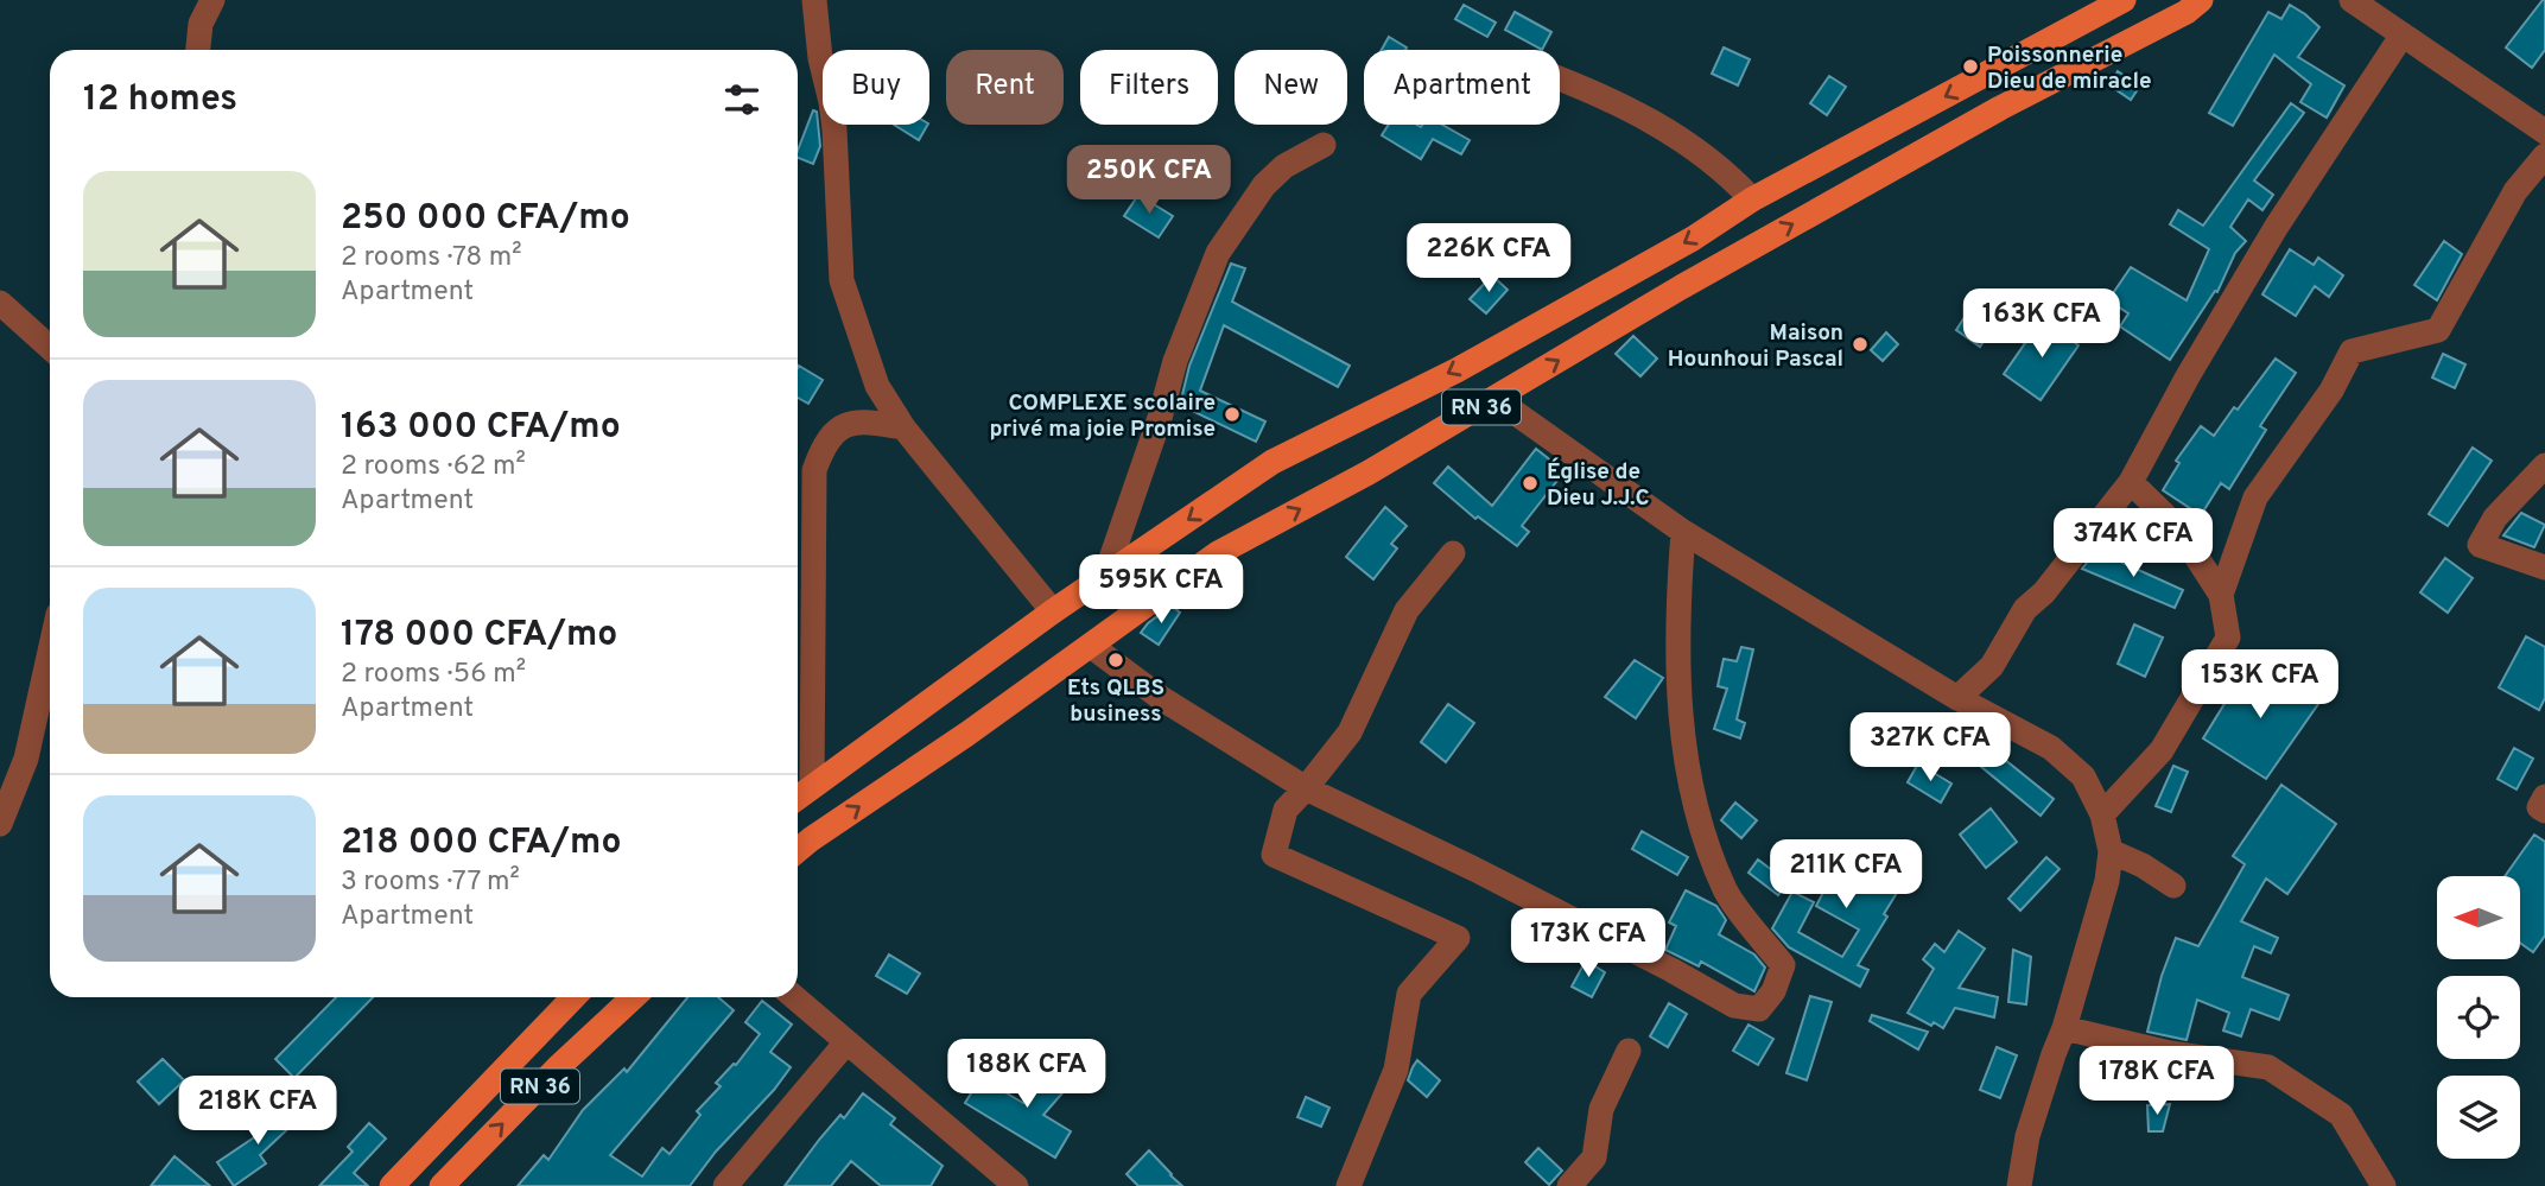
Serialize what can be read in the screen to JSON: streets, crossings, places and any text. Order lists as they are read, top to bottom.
{
  "streets": {
    "main road": ["RN 36"]
  },
  "places": [
    "Poissonnerie Dieu de miracle",
    "Maison Hounhoui Pascal",
    "COMPLEXE scolaire privé ma joie Promise",
    "Église de Dieu J.J.C",
    "Ets QLBS business"
  ],
  "north": "left",
  "page": {
    "chip": [
      "Buy",
      "Rent",
      "Filters",
      "New",
      "Apartment"
    ],
    "heading": "12 homes",
    "price": [
      "250K CFA",
      "226K CFA",
      "163K CFA",
      "374K CFA",
      "595K CFA",
      "153K CFA",
      "327K CFA",
      "211K CFA",
      "173K CFA",
      "188K CFA",
      "178K CFA",
      "218K CFA"
    ],
    "list": [
      {
        "name": "250 000 CFA/mo",
        "note": "2 rooms · 78 m² · Apartment"
      },
      {
        "name": "163 000 CFA/mo",
        "note": "2 rooms · 62 m² · Apartment"
      },
      {
        "name": "178 000 CFA/mo",
        "note": "2 rooms · 56 m² · Apartment"
      },
      {
        "name": "218 000 CFA/mo",
        "note": "3 rooms · 77 m² · Apartment"
      }
    ]
  }
}
